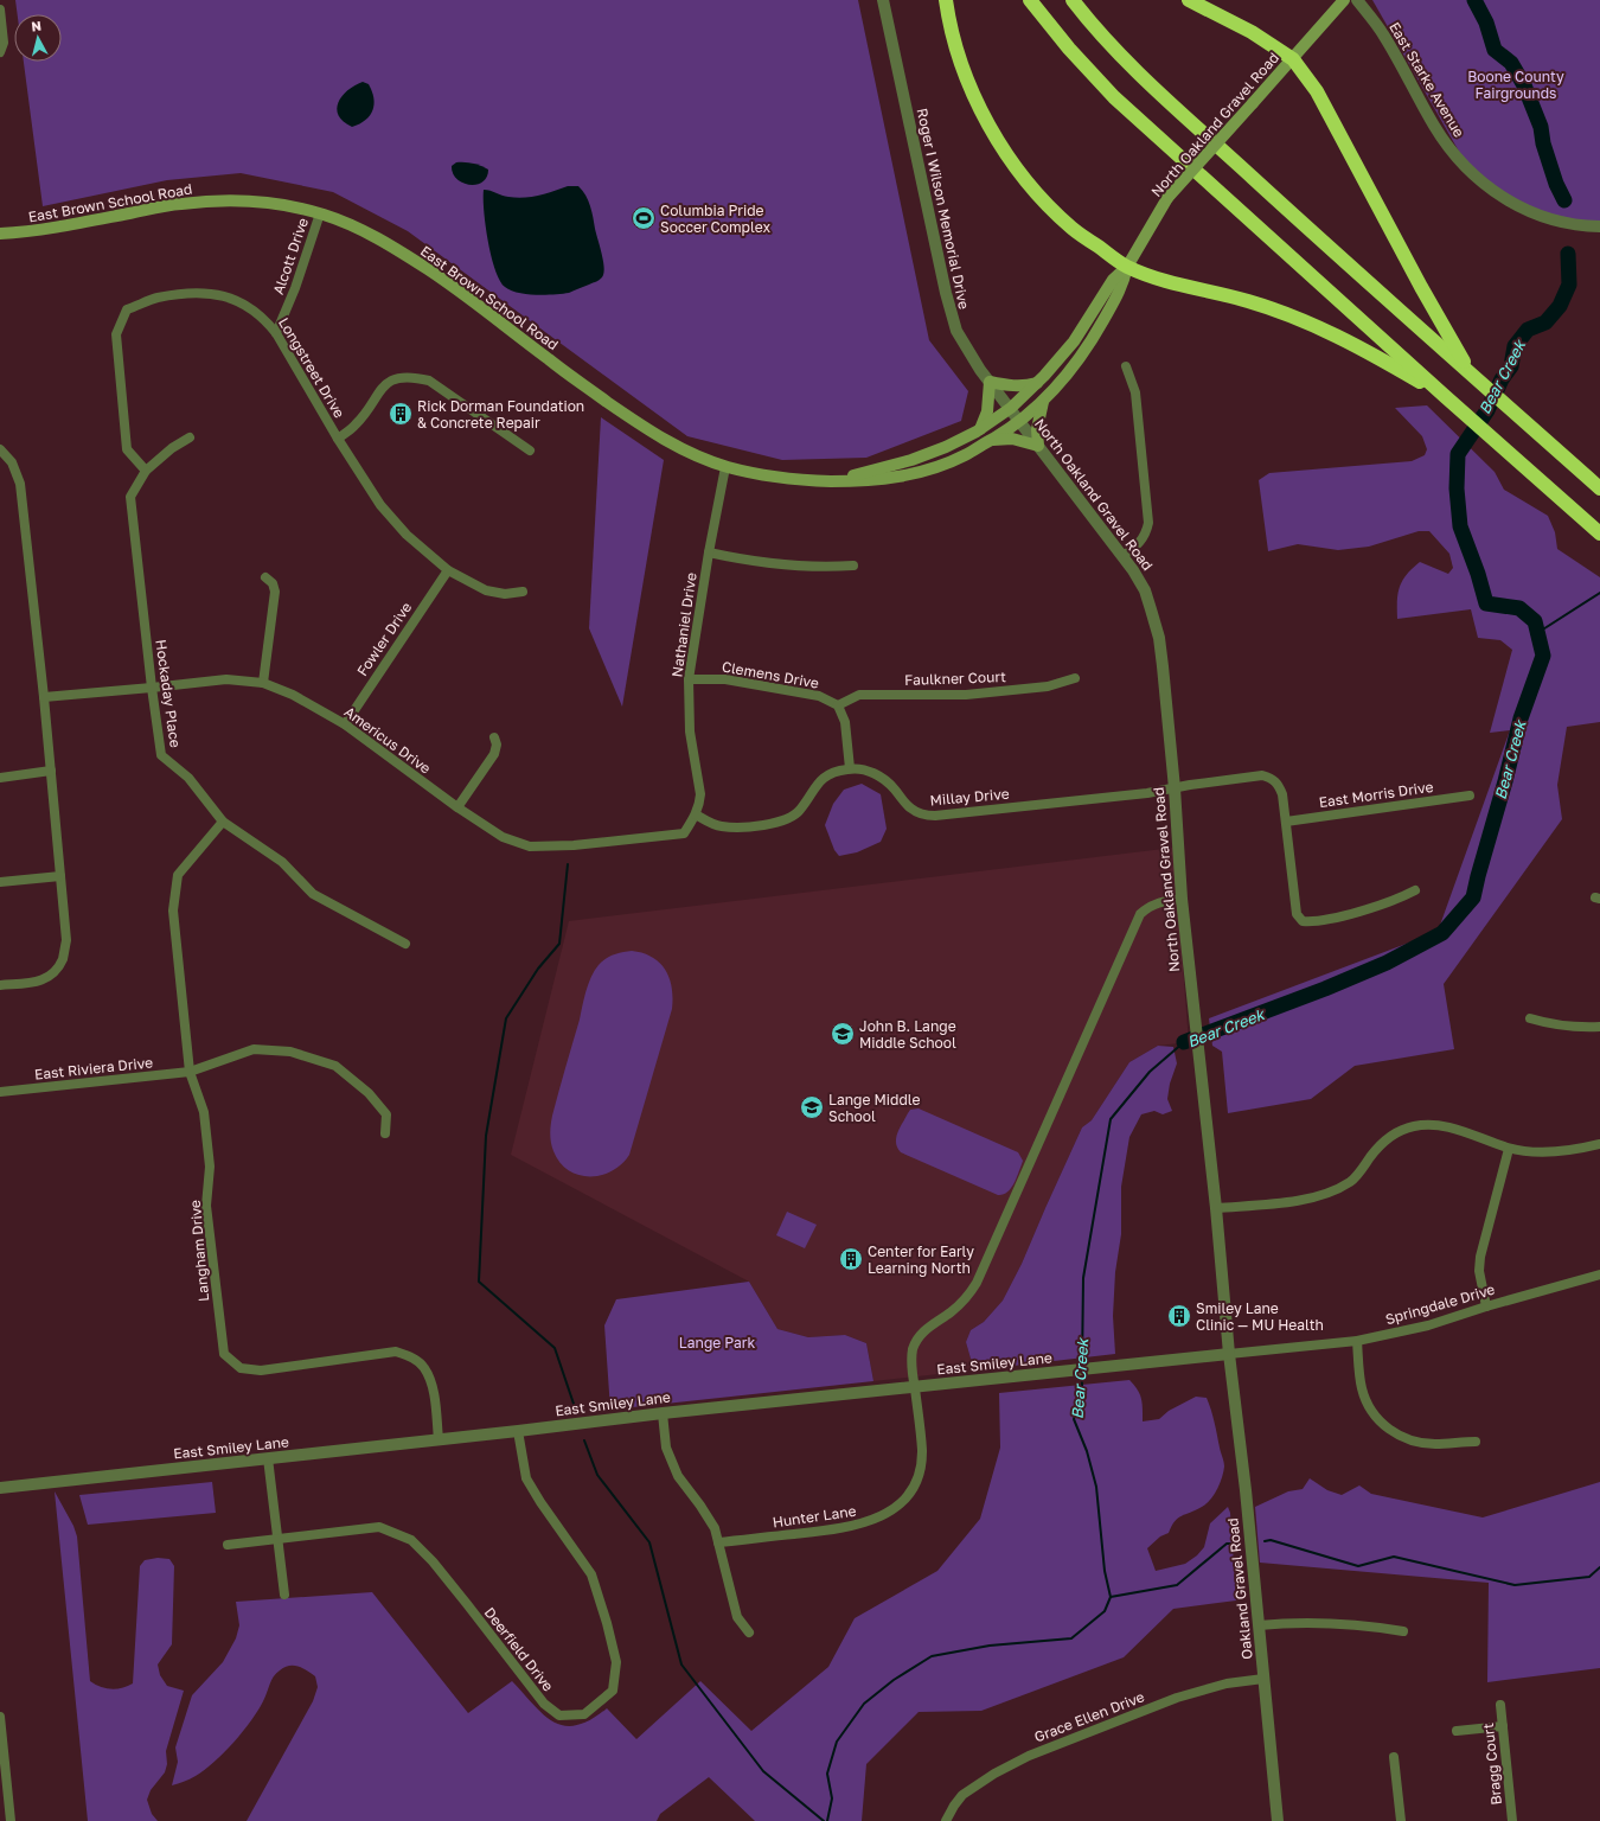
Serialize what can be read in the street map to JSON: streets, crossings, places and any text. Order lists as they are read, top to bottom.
{
  "streets": {
    "main road": ["North Oakland Gravel Road", "East Brown School Road"],
    "street": [
      "East Starke Avenue",
      "Roger I Wilson Memorial Drive",
      "Alcott Drive",
      "Longstreet Drive",
      "Nathaniel Drive",
      "Fowler Drive",
      "Clemens Drive",
      "Faulkner Court",
      "Hockaday Place",
      "Americus Drive",
      "East Morris Drive",
      "Millay Drive",
      "East Riviera Drive",
      "Langham Drive",
      "Springdale Drive",
      "East Smiley Lane",
      "Hunter Lane",
      "Oakland Gravel Road",
      "Deerfield Drive",
      "Grace Ellen Drive",
      "Bragg Court"
    ]
  },
  "crossings": [
    ["North Oakland Gravel Road", "East Brown School Road"],
    ["North Oakland Gravel Road", "Roger I Wilson Memorial Drive"],
    ["North Oakland Gravel Road", "Millay Drive"],
    ["North Oakland Gravel Road", "Springdale Drive"],
    ["North Oakland Gravel Road", "East Smiley Lane"],
    ["North Oakland Gravel Road", "Hunter Lane"],
    ["North Oakland Gravel Road", "Oakland Gravel Road"],
    ["East Brown School Road", "Roger I Wilson Memorial Drive"],
    ["East Brown School Road", "Alcott Drive"],
    ["East Brown School Road", "Nathaniel Drive"],
    ["Alcott Drive", "Longstreet Drive"],
    ["Longstreet Drive", "Fowler Drive"],
    ["Longstreet Drive", "Hockaday Place"],
    ["Nathaniel Drive", "Clemens Drive"],
    ["Nathaniel Drive", "Americus Drive"],
    ["Fowler Drive", "Americus Drive"],
    ["Clemens Drive", "Faulkner Court"],
    ["Hockaday Place", "Americus Drive"],
    ["Hockaday Place", "Langham Drive"],
    ["East Morris Drive", "Millay Drive"],
    ["East Riviera Drive", "Langham Drive"],
    ["Langham Drive", "East Smiley Lane"],
    ["Springdale Drive", "East Smiley Lane"],
    ["Springdale Drive", "Oakland Gravel Road"],
    ["East Smiley Lane", "Hunter Lane"],
    ["East Smiley Lane", "Oakland Gravel Road"],
    ["East Smiley Lane", "Deerfield Drive"],
    ["Oakland Gravel Road", "Grace Ellen Drive"]
  ],
  "water": ["Bear Creek"],
  "parks": ["Boone County Fairgrounds", "Lange Park"],
  "places": {
    "sports": ["Columbia Pride Soccer Complex"],
    "building": ["Rick Dorman Foundation & Concrete Repair", "Center for Early Learning North", "Smiley Lane Clinic — MU Health"],
    "school or university": ["John B. Lange Middle School", "Lange Middle School"]
  },
  "north": "top"
}
